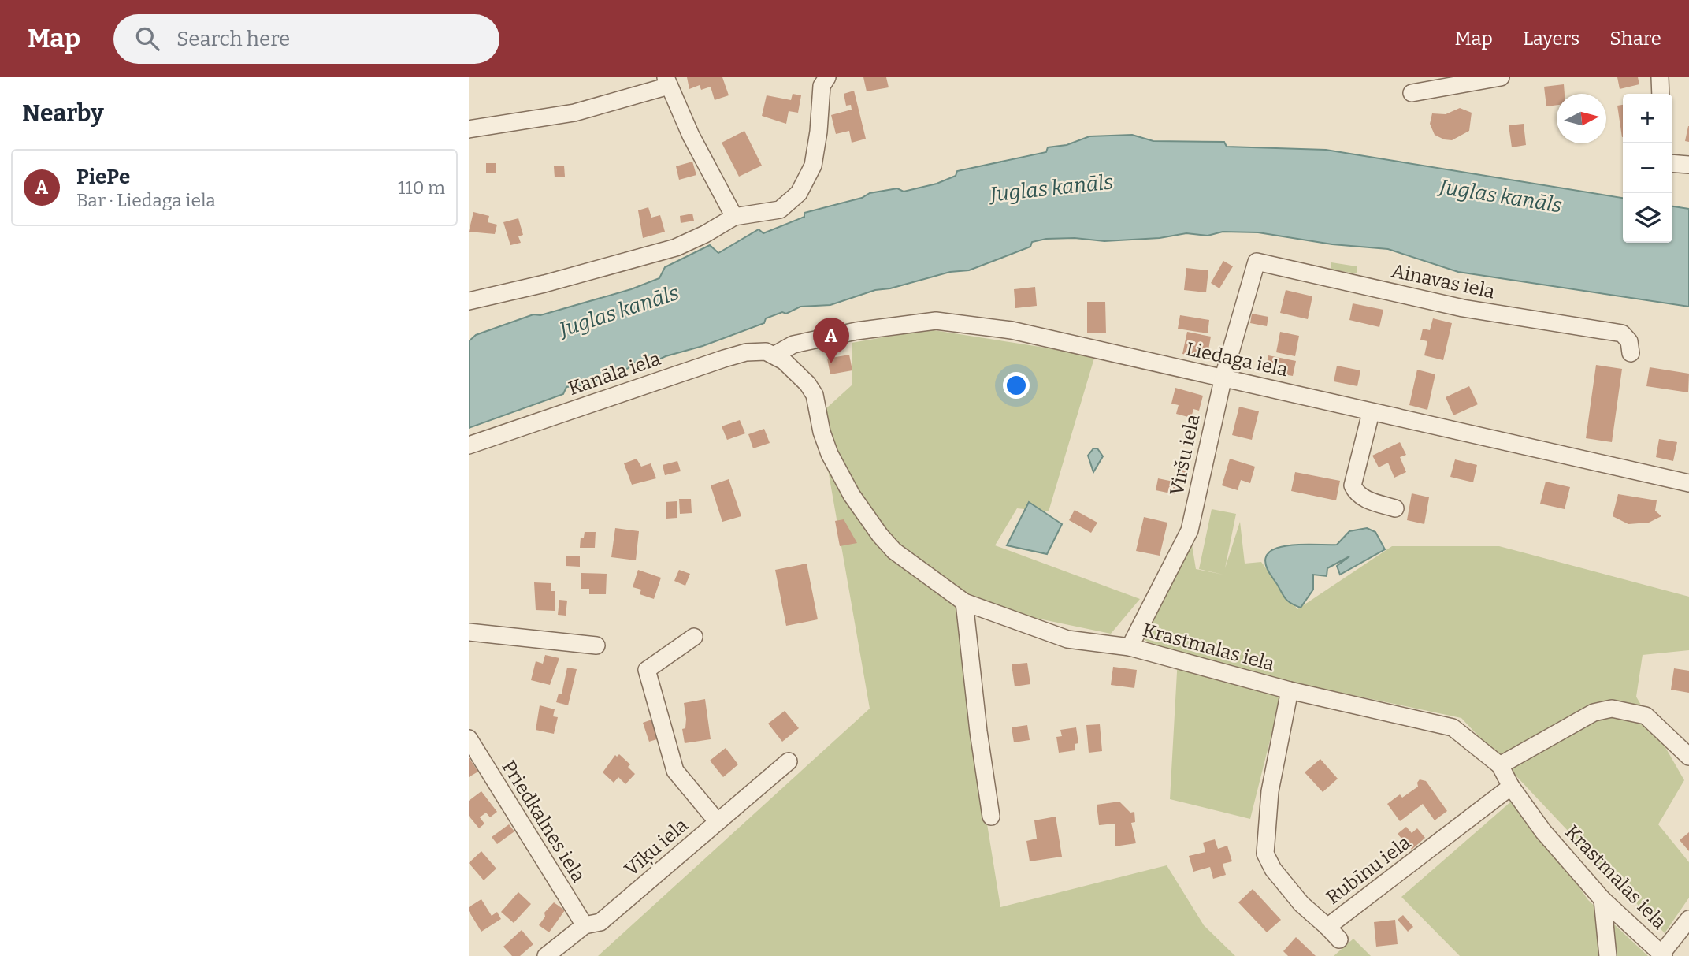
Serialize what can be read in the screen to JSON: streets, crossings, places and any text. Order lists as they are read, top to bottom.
{
  "streets": {
    "street": [
      "Ainavas iela",
      "Liedaga iela",
      "Kanāla iela",
      "Viršu iela",
      "Krastmalas iela",
      "Priedkalnes iela",
      "Vīķu iela",
      "Rubīnu iela"
    ]
  },
  "crossings": [
    ["Ainavas iela", "Viršu iela"],
    ["Liedaga iela", "Kanāla iela"],
    ["Liedaga iela", "Viršu iela"],
    ["Liedaga iela", "Krastmalas iela"],
    ["Kanāla iela", "Krastmalas iela"],
    ["Viršu iela", "Krastmalas iela"],
    ["Krastmalas iela", "Rubīnu iela"],
    ["Priedkalnes iela", "Vīķu iela"]
  ],
  "water": ["Juglas kanāls"],
  "north": "right",
  "page": {
    "header": "Map",
    "search": "Search here",
    "nav": ["Map", "Layers", "Share"],
    "heading": "Nearby",
    "map_buttons": ["+", "−"],
    "list": [
      {
        "mark": "A",
        "name": "PiePe",
        "note": "Bar · Liedaga iela",
        "value": "110 m"
      }
    ],
    "pins": "A"
  }
}
